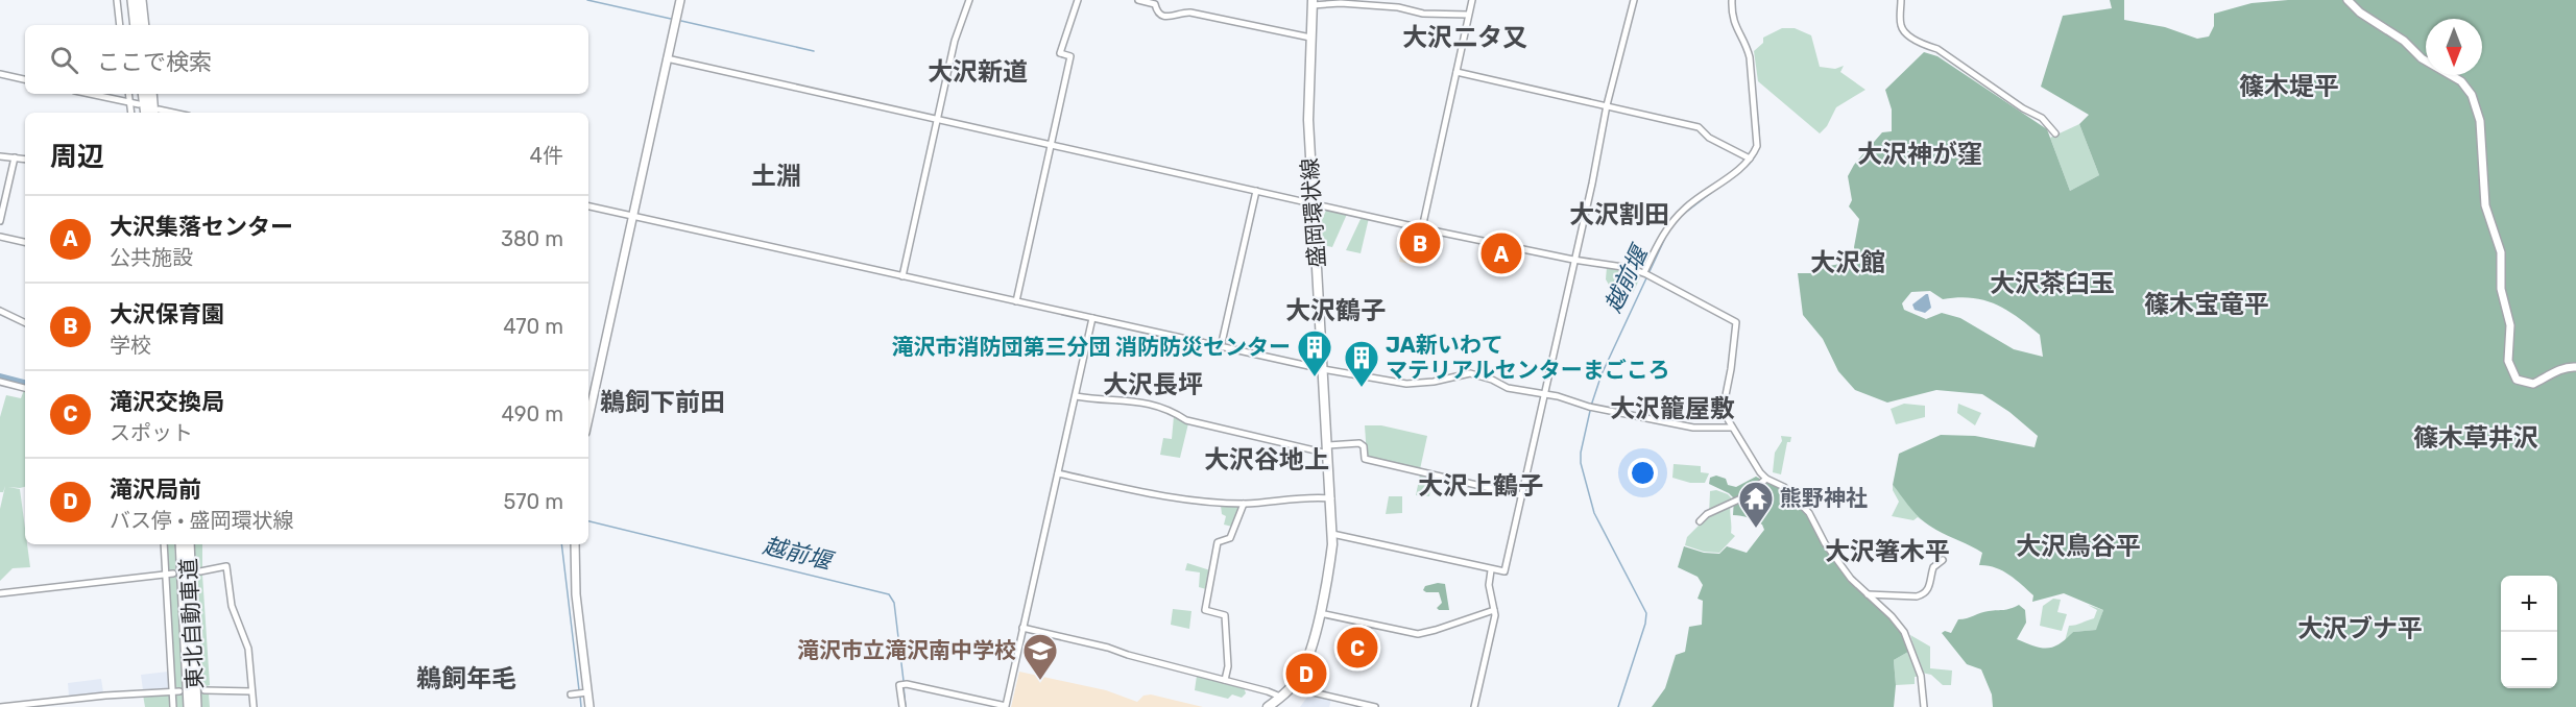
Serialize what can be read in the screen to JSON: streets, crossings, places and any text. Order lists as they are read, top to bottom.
{
  "streets": {
    "highway": ["東北自動車道"],
    "main road": ["盛岡環状線"]
  },
  "districts": [
    "大沢二タ又",
    "大沢新道",
    "篠木堤平",
    "大沢神が窪",
    "土淵",
    "大沢割田",
    "大沢館",
    "大沢茶臼玉",
    "篠木宝竜平",
    "大沢鶴子",
    "大沢長坪",
    "鵜飼下前田",
    "大沢籠屋敷",
    "篠木草井沢",
    "大沢谷地上",
    "大沢上鶴子",
    "大沢鳥谷平",
    "大沢箸木平",
    "大沢ブナ平",
    "鵜飼年毛"
  ],
  "water": ["越前堰"],
  "places": {
    "building": ["滝沢市消防団第三分団 消防防災センター", "JA新いわて マテリアルセンターまごころ"],
    "temple": ["熊野神社"],
    "school or university": ["滝沢市立滝沢南中学校"]
  },
  "north": "bottom",
  "page": {
    "search": "ここで検索",
    "heading": ["周辺", "4件"],
    "list": [
      {
        "mark": "A",
        "name": "大沢集落センター",
        "note": "公共施設",
        "value": "380 m"
      },
      {
        "mark": "B",
        "name": "大沢保育園",
        "note": "学校",
        "value": "470 m"
      },
      {
        "mark": "C",
        "name": "滝沢交換局",
        "note": "スポット",
        "value": "490 m"
      },
      {
        "mark": "D",
        "name": "滝沢局前",
        "note": "バス停 · 盛岡環状線",
        "value": "570 m"
      }
    ],
    "pins": [
      "B",
      "A",
      "C",
      "D"
    ],
    "map_buttons": ["+", "−"]
  }
}
